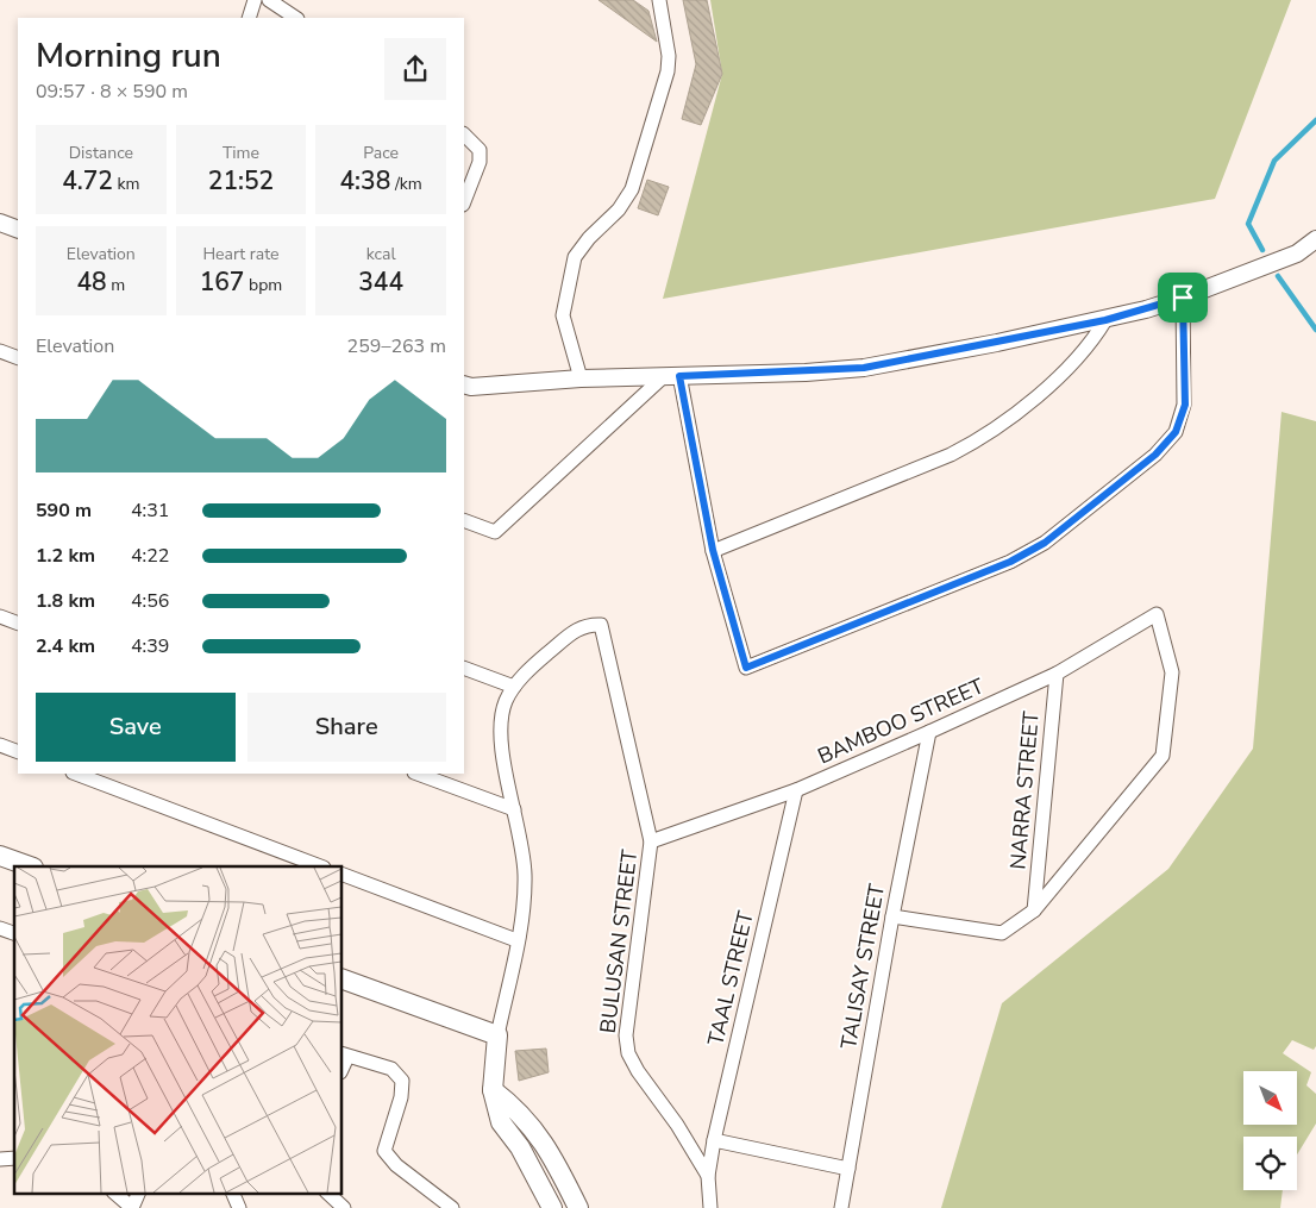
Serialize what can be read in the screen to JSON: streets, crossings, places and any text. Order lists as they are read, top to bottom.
{
  "streets": {
    "street": [
      "BAMBOO STREET",
      "NARRA STREET",
      "BULUSAN STREET",
      "TALISAY STREET",
      "TAAL STREET"
    ]
  },
  "crossings": [
    ["BAMBOO STREET", "NARRA STREET"],
    ["BAMBOO STREET", "BULUSAN STREET"],
    ["BAMBOO STREET", "TALISAY STREET"],
    ["BAMBOO STREET", "TAAL STREET"],
    ["BULUSAN STREET", "TAAL STREET"]
  ],
  "north": "bottom right",
  "page": {
    "heading": ["Morning run", "09:57 · 8 × 590 m"],
    "stats": [
      ["Distance", "4.72 km"],
      ["Time", "21:52"],
      ["Pace", "4:38 /km"],
      ["Elevation", "48 m"],
      ["Heart rate", "167 bpm"],
      ["kcal", "344"]
    ],
    "chart": ["Elevation", "259–263 m"],
    "list": [
      {
        "name": "590 m",
        "note": "4:31"
      },
      {
        "name": "1.2 km",
        "note": "4:22"
      },
      {
        "name": "1.8 km",
        "note": "4:56"
      },
      {
        "name": "2.4 km",
        "note": "4:39"
      }
    ],
    "buttons": ["Save", "Share"]
  }
}
